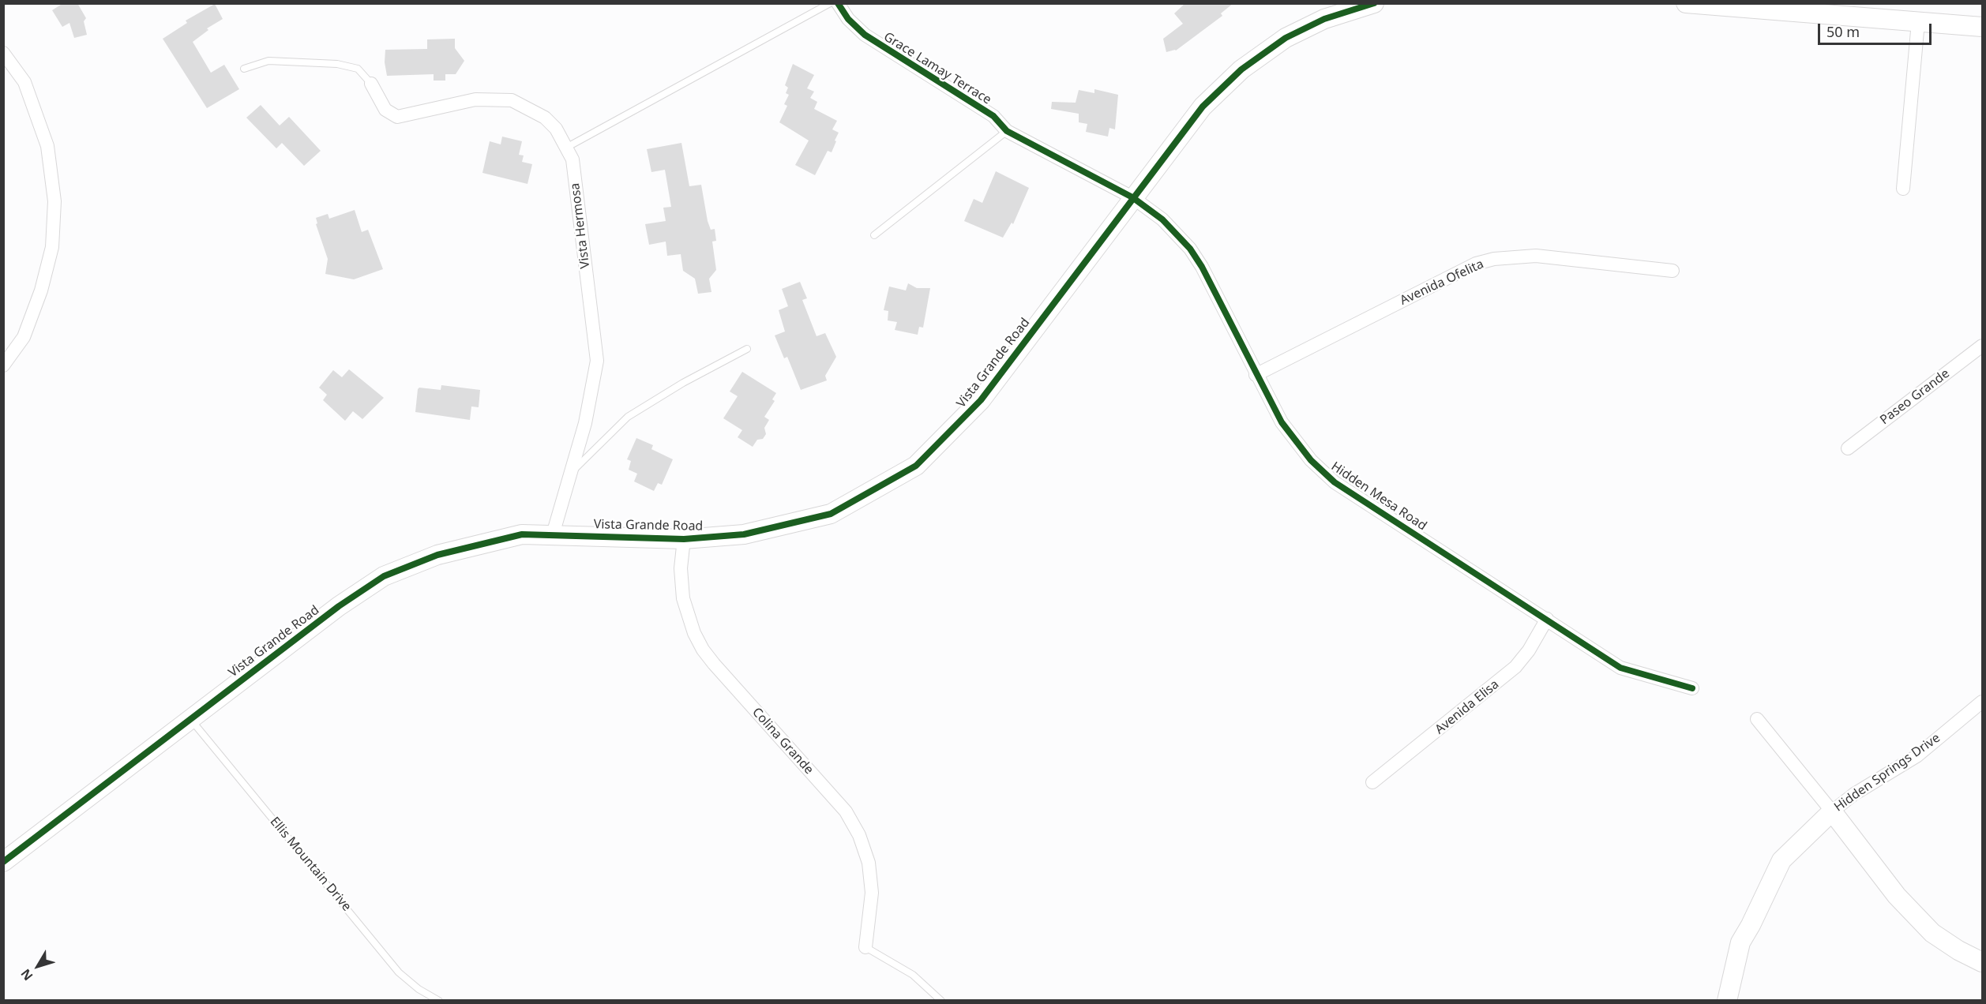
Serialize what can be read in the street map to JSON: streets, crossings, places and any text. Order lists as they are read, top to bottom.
{
  "streets": {
    "street": [
      "Grace Lamay Terrace",
      "Vista Hermosa",
      "Avenida Ofelita",
      "Vista Grande Road",
      "Paseo Grande",
      "Hidden Mesa Road",
      "Avenida Elisa",
      "Colina Grande",
      "Hidden Springs Drive"
    ],
    "lane": ["Ellis Mountain Drive"]
  },
  "crossings": [
    ["Grace Lamay Terrace", "Vista Grande Road"],
    ["Grace Lamay Terrace", "Hidden Mesa Road"],
    ["Vista Hermosa", "Vista Grande Road"],
    ["Avenida Ofelita", "Hidden Mesa Road"],
    ["Vista Grande Road", "Hidden Mesa Road"],
    ["Vista Grande Road", "Colina Grande"],
    ["Vista Grande Road", "Ellis Mountain Drive"],
    ["Hidden Mesa Road", "Avenida Elisa"]
  ],
  "scale_bar": "50 m",
  "north": "bottom left"
}
